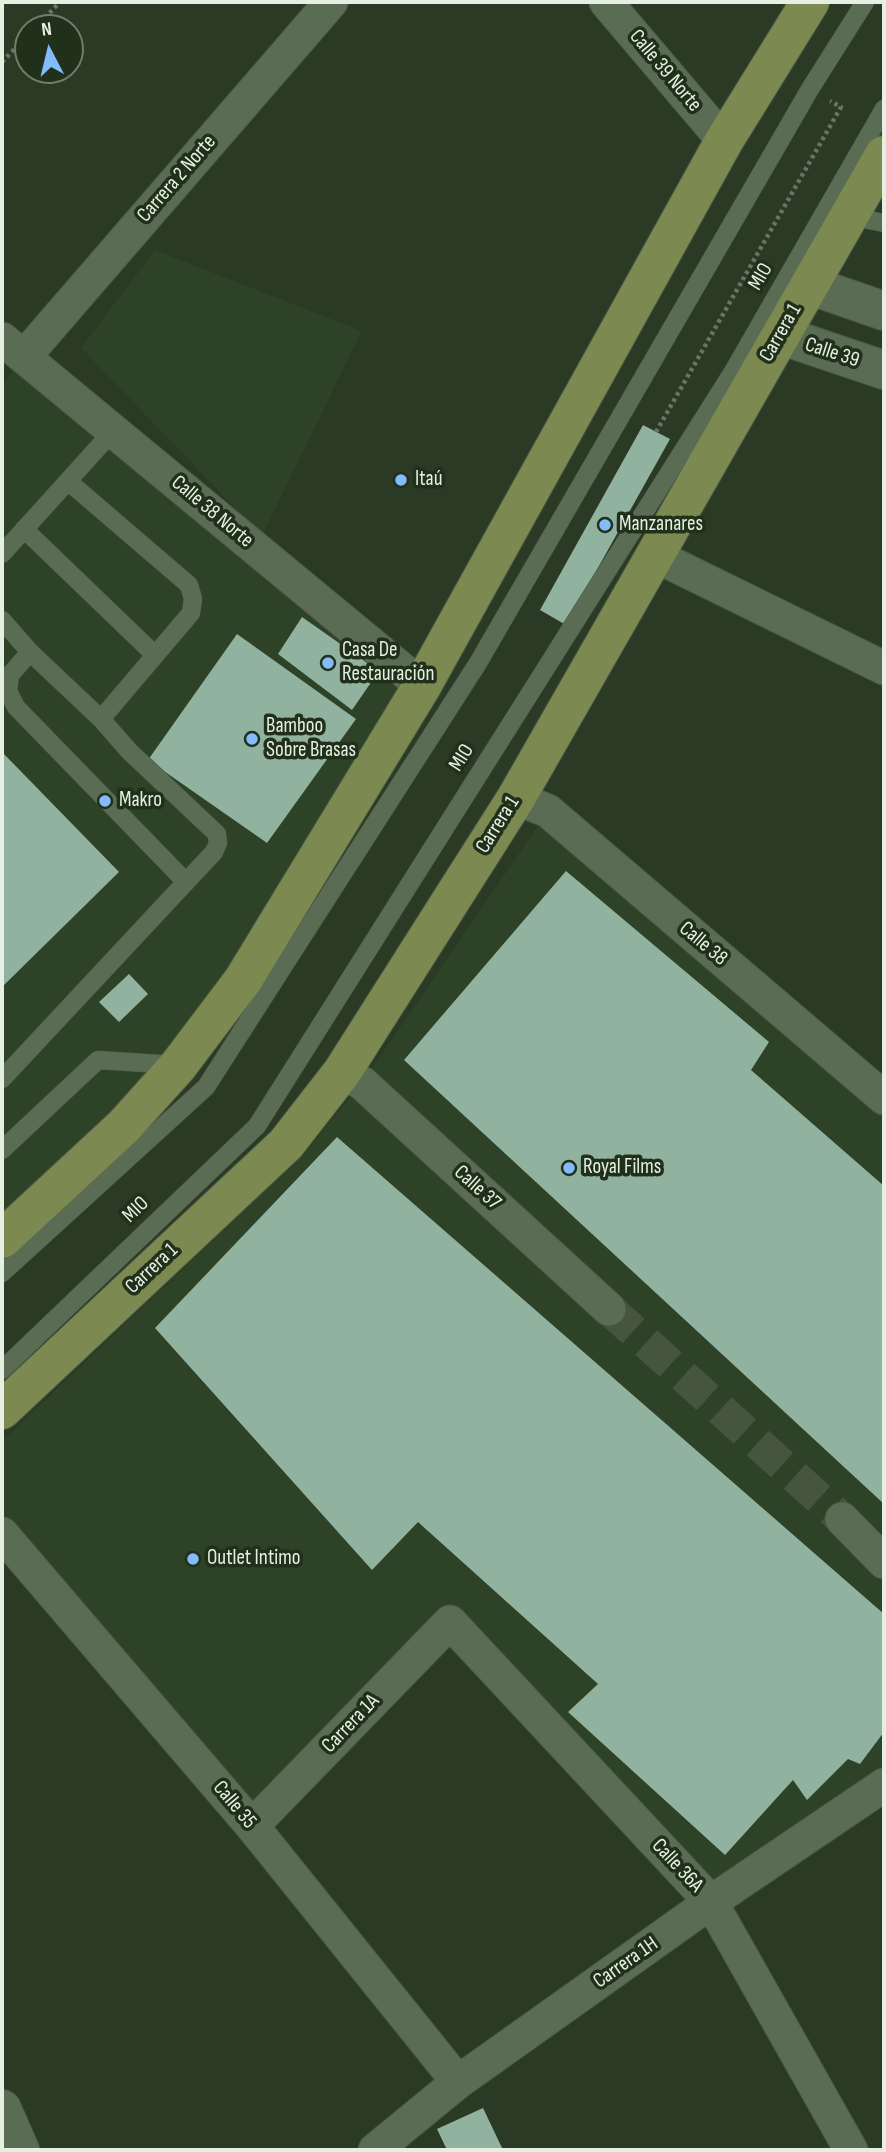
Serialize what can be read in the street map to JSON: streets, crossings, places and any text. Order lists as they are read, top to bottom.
{
  "streets": {
    "main road": ["Carrera 1"],
    "street": [
      "Calle 39 Norte",
      "Carrera 2 Norte",
      "Calle 39",
      "Calle 38 Norte",
      "Calle 38",
      "Calle 37",
      "Carrera 1A",
      "Calle 35",
      "Calle 36A",
      "Carrera 1H"
    ],
    "lane": ["MIO"]
  },
  "crossings": [
    ["Carrera 2 Norte", "Calle 38 Norte"],
    ["Carrera 1", "Calle 39"],
    ["Carrera 1", "Calle 38"],
    ["Carrera 1", "Calle 37"],
    ["Carrera 1A", "Calle 35"],
    ["Carrera 1A", "Calle 36A"],
    ["Calle 35", "Carrera 1H"],
    ["Calle 36A", "Carrera 1H"]
  ],
  "places": [
    "Itaú",
    "Manzanares",
    "Casa De Restauración",
    "Bamboo Sobre Brasas",
    "Makro",
    "Royal Films",
    "Outlet Intimo"
  ],
  "north": "top"
}
